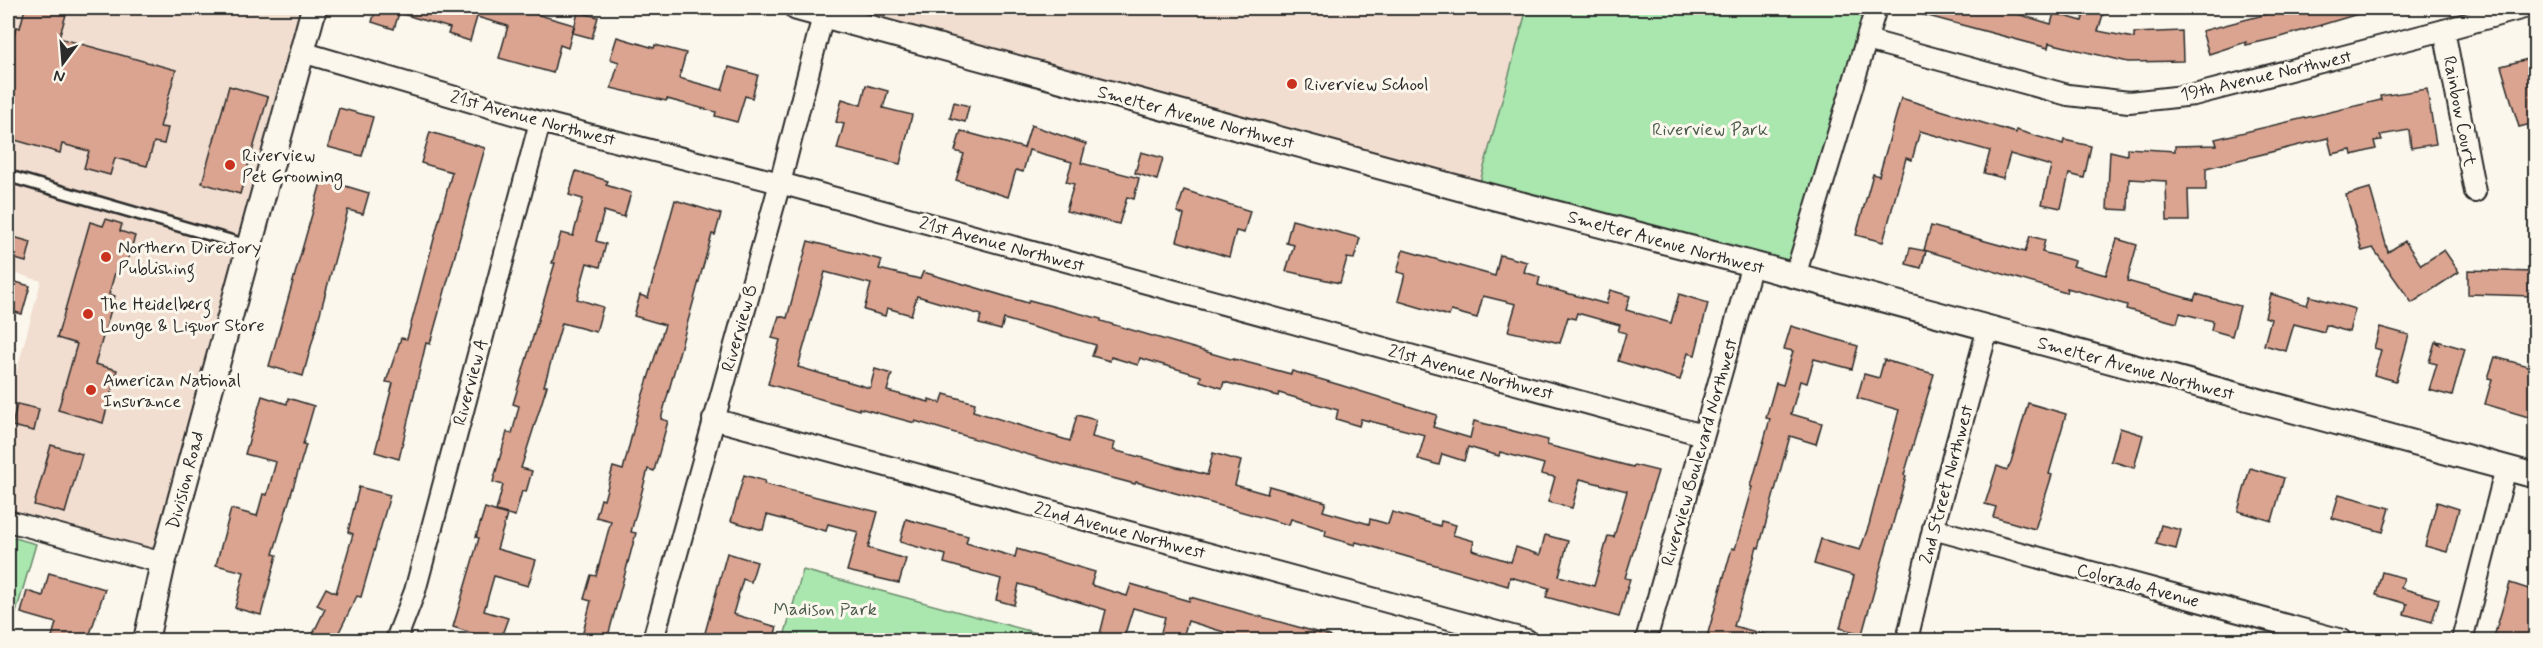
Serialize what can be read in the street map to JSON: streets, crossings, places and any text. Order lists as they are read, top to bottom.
{
  "streets": {
    "street": [
      "19th Avenue Northwest",
      "Rainbow Court",
      "Smelter Avenue Northwest",
      "21st Avenue Northwest",
      "Riverview B",
      "Riverview A",
      "Riverview Boulevard Northwest",
      "Division Road",
      "2nd Street Northwest",
      "22nd Avenue Northwest",
      "Colorado Avenue"
    ]
  },
  "crossings": [
    ["19th Avenue Northwest", "Rainbow Court"],
    ["Smelter Avenue Northwest", "Riverview B"],
    ["Smelter Avenue Northwest", "Riverview Boulevard Northwest"],
    ["Smelter Avenue Northwest", "2nd Street Northwest"],
    ["21st Avenue Northwest", "Riverview B"],
    ["21st Avenue Northwest", "Riverview A"],
    ["21st Avenue Northwest", "Riverview Boulevard Northwest"],
    ["21st Avenue Northwest", "Division Road"],
    ["Riverview B", "22nd Avenue Northwest"],
    ["2nd Street Northwest", "Colorado Avenue"]
  ],
  "parks": ["Riverview Park", "Madison Park"],
  "places": [
    "Riverview School",
    "Riverview Pet Grooming",
    "Northern Directory Publishing",
    "The Heidelberg Lounge & Liquor Store",
    "American National Insurance"
  ],
  "north": "bottom"
}
